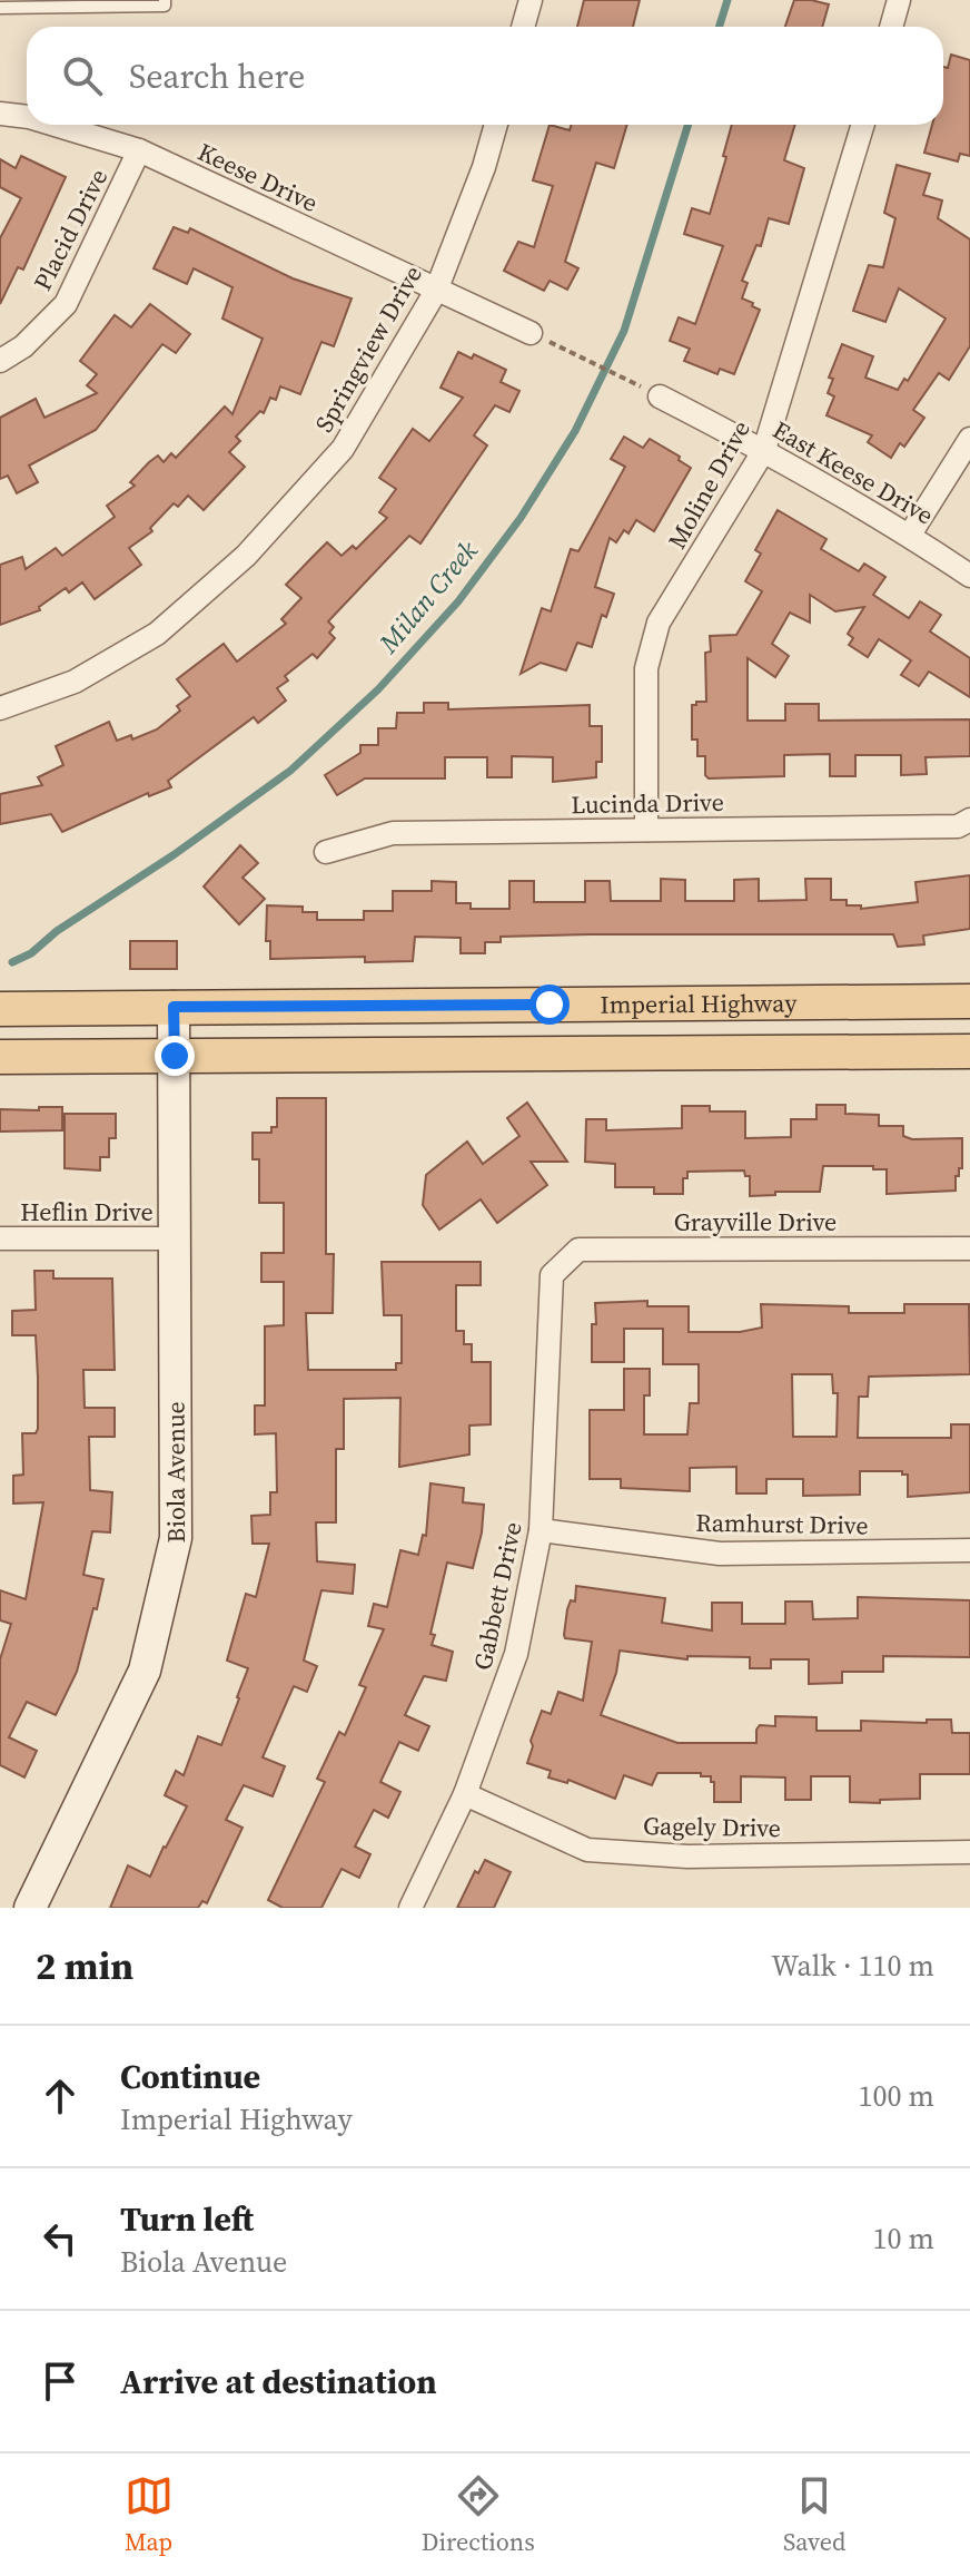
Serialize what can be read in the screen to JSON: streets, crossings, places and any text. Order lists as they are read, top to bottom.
{
  "streets": {
    "main road": ["Imperial Highway"],
    "street": [
      "Keese Drive",
      "Placid Drive",
      "Springview Drive",
      "East Keese Drive",
      "Moline Drive",
      "Lucinda Drive",
      "Heflin Drive",
      "Grayville Drive",
      "Biola Avenue",
      "Ramhurst Drive",
      "Gabbett Drive",
      "Gagely Drive"
    ]
  },
  "crossings": [
    ["Keese Drive", "Placid Drive"],
    ["Keese Drive", "Springview Drive"],
    ["East Keese Drive", "Moline Drive"],
    ["Moline Drive", "Lucinda Drive"],
    ["Imperial Highway", "Biola Avenue"],
    ["Heflin Drive", "Biola Avenue"],
    ["Grayville Drive", "Gabbett Drive"],
    ["Ramhurst Drive", "Gabbett Drive"],
    ["Gabbett Drive", "Gagely Drive"]
  ],
  "water": ["Milan Creek"],
  "page": {
    "search": "Search here",
    "heading": ["2 min", "Walk · 110 m"],
    "list": [
      ["Continue", "Imperial Highway", "100 m"],
      ["Turn left", "Biola Avenue", "10 m"],
      "Arrive at destination"
    ],
    "nav": ["Map", "Directions", "Saved"]
  }
}
